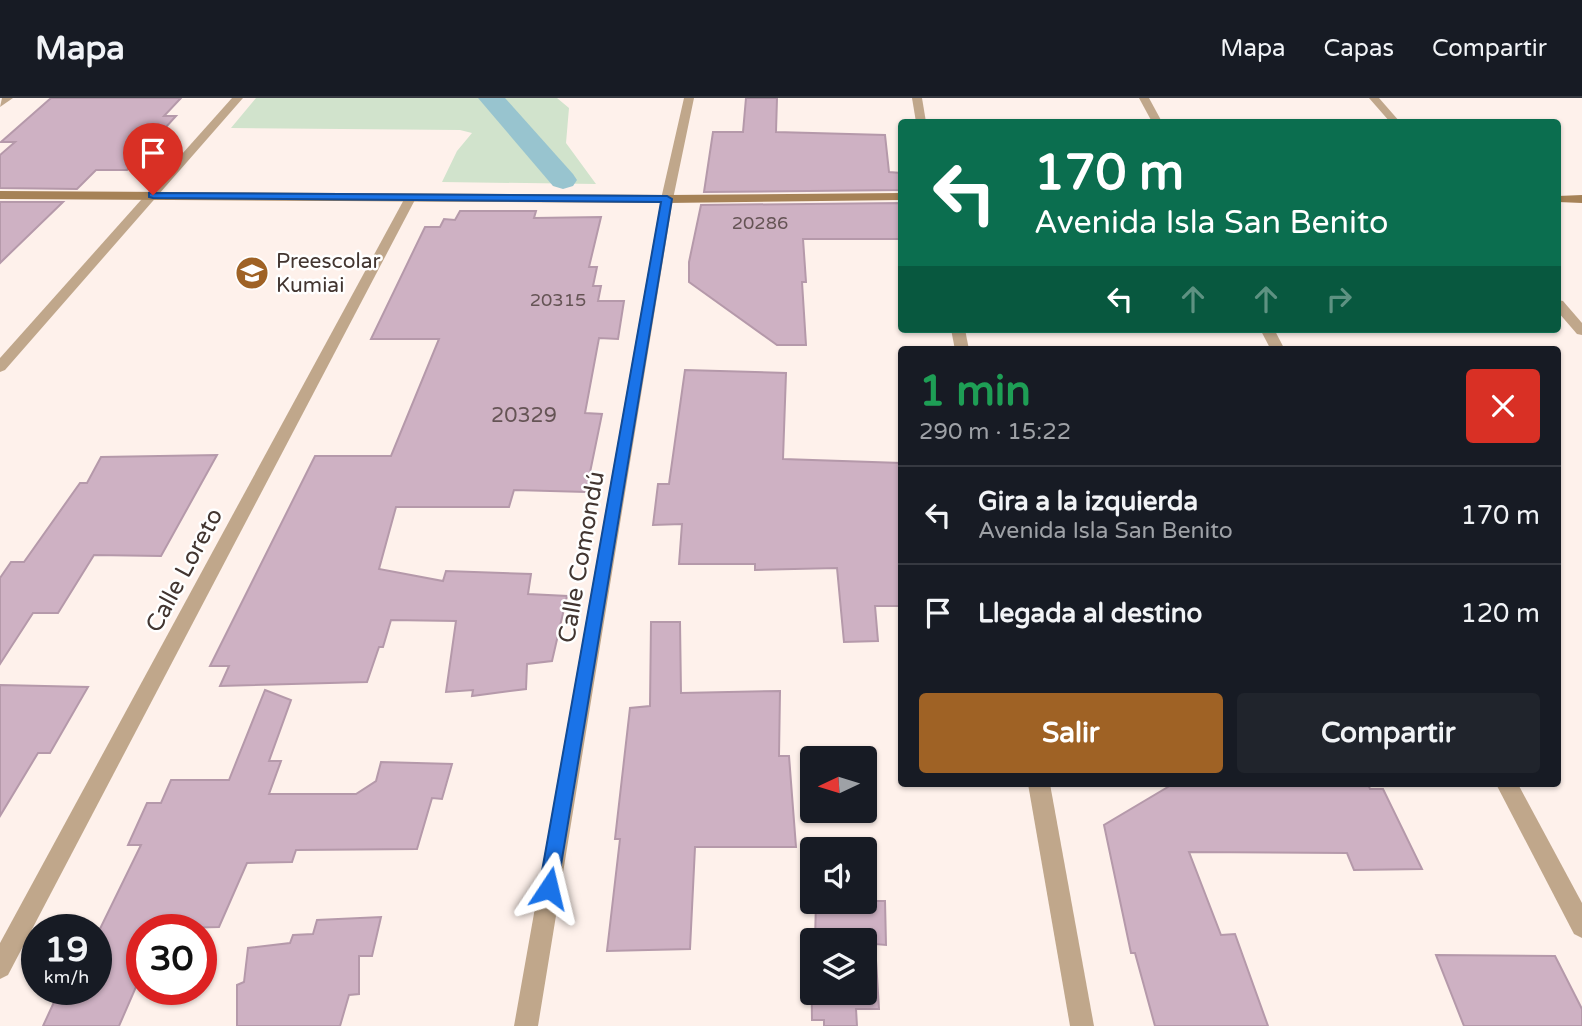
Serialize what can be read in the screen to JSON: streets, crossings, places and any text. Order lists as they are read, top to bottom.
{
  "streets": {
    "street": ["Calle Comondú", "Calle Loreto"]
  },
  "places": {
    "school or university": ["Preescolar Kumiai"]
  },
  "house_numbers": ["20286", "20315", "20329"],
  "north": "left",
  "page": {
    "header": "Mapa",
    "nav": ["Mapa", "Capas", "Compartir"],
    "turn": ["170 m", "Avenida Isla San Benito"],
    "heading": ["1 min", "290 m · 15:22"],
    "list": [
      {
        "name": "Gira a la izquierda",
        "note": "Avenida Isla San Benito",
        "value": "170 m"
      },
      {
        "name": "Llegada al destino",
        "value": "120 m"
      }
    ],
    "buttons": ["Salir", "Compartir"],
    "speed": "19 km/h",
    "limit": "30"
  }
}
